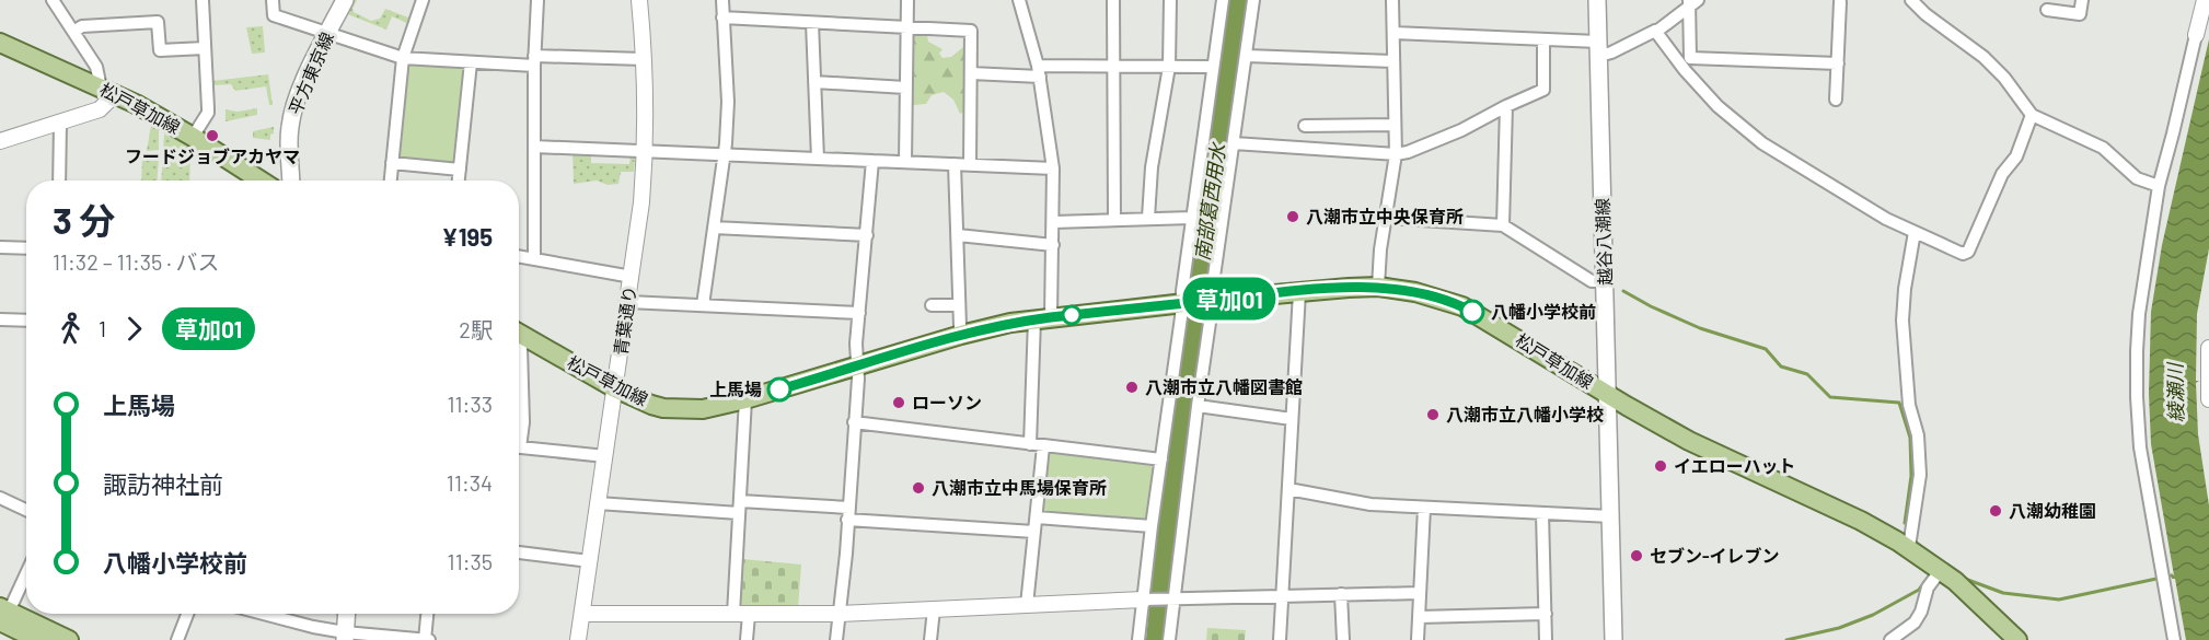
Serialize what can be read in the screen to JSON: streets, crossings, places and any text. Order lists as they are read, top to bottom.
{
  "streets": {
    "main road": ["平方東京線", "松戸草加線", "越谷八潮線"],
    "street": ["青葉通り"]
  },
  "crossings": [
    ["松戸草加線", "越谷八潮線"],
    ["松戸草加線", "青葉通り"]
  ],
  "water": ["南部葛西用水", "綾瀬川"],
  "places": [
    "フードジョブアカヤマ",
    "八潮市立中央保育所",
    "八幡小学校前",
    "八潮市立八幡図書館",
    "上馬場",
    "ローソン",
    "八潮市立八幡小学校",
    "イエローハット",
    "八潮市立中馬場保育所",
    "八潮幼稚園",
    "セブン-イレブン"
  ],
  "lines": ["bus line 草加01"],
  "page": {
    "on_map": "草加01",
    "heading": ["3 分", "11:32 – 11:35 · バス", "¥195"],
    "legs": ["1", "草加01", "2駅"],
    "list": [
      {
        "name": "上馬場",
        "value": "11:33"
      },
      {
        "name": "諏訪神社前",
        "value": "11:34"
      },
      {
        "name": "八幡小学校前",
        "value": "11:35"
      }
    ]
  }
}
